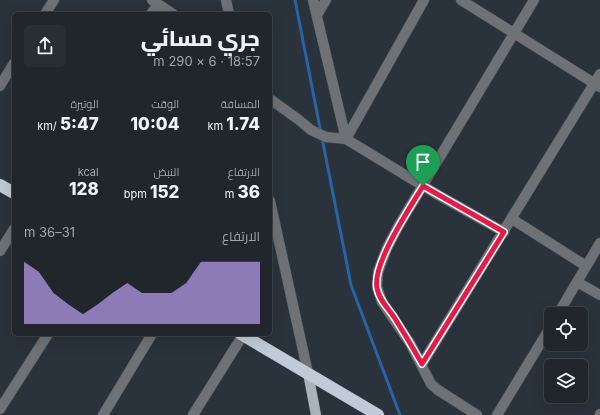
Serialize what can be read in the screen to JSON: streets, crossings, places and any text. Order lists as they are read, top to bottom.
{
  "page": {
    "heading": ["جري مسائي", "18:57 · 6 × 290 m"],
    "stats": [
      ["المسافة", "1.74 km"],
      ["الوقت", "10:04"],
      ["الوتيرة", "5:47 /km"],
      ["الارتفاع", "36 m"],
      ["النبض", "152 bpm"],
      ["kcal", "128"]
    ],
    "chart": ["الارتفاع", "31–36 m"]
  }
}
